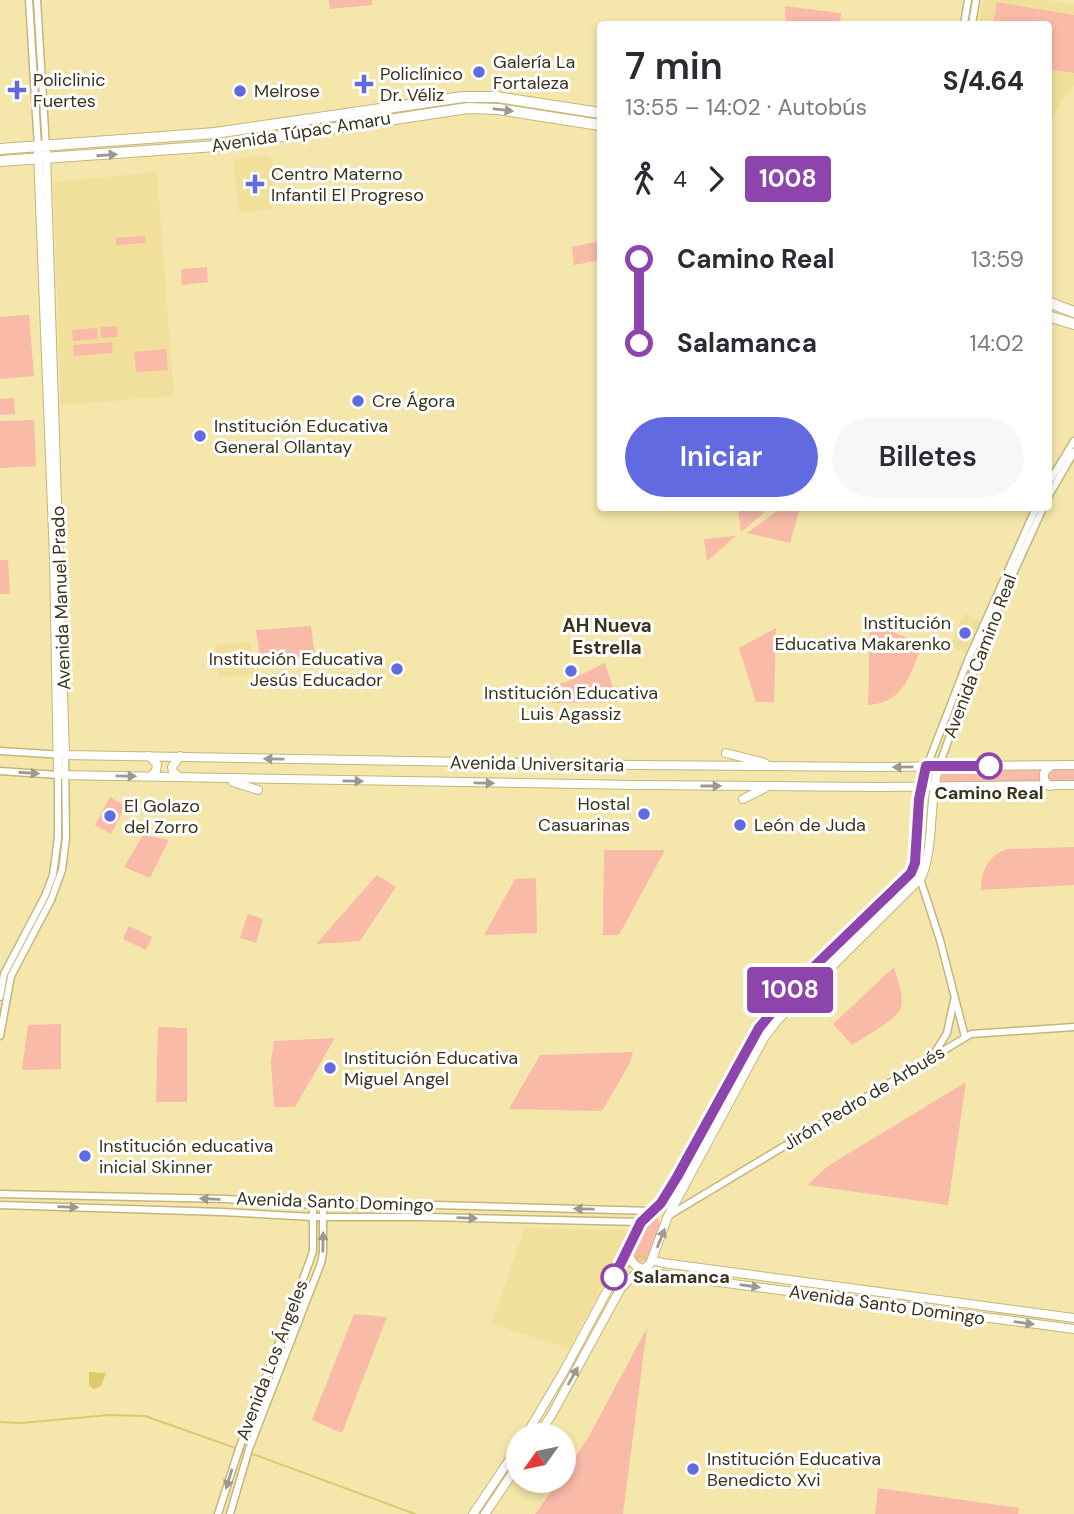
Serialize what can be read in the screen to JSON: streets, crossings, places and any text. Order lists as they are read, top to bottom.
{
  "streets": {
    "highway": ["Avenida Túpac Amaru"],
    "main road": [
      "Avenida Manuel Prado",
      "Avenida Camino Real",
      "Avenida Universitaria",
      "Avenida Santo Domingo"
    ],
    "street": ["Jirón Pedro de Arbués", "Avenida Los Ángeles"]
  },
  "crossings": [
    ["Avenida Túpac Amaru", "Avenida Manuel Prado"],
    ["Avenida Manuel Prado", "Avenida Universitaria"],
    ["Avenida Camino Real", "Avenida Universitaria"],
    ["Jirón Pedro de Arbués", "Avenida Santo Domingo"],
    ["Avenida Santo Domingo", "Avenida Los Ángeles"]
  ],
  "districts": ["AH Nueva Estrella"],
  "places": {
    "other": [
      "Galería La Fortaleza",
      "Melrose",
      "Cre Ágora",
      "Institución Educativa General Ollantay",
      "Institución Educativa Makarenko",
      "Institución Educativa Jesús Educador",
      "Institución Educativa Luis Agassiz",
      "Camino Real",
      "Hostal Casuarinas",
      "El Golazo del Zorro",
      "León de Juda",
      "Institución Educativa Miguel Angel",
      "Institución educativa inicial Skinner",
      "Salamanca",
      "Institución Educativa Benedicto Xvi"
    ],
    "health": ["Policlínico Dr. Véliz", "Policlinic Fuertes", "Centro Materno Infantil El Progreso"]
  },
  "lines": ["bus line 1008"],
  "north": "bottom left",
  "page": {
    "on_map": "1008",
    "heading": ["7 min", "13:55 – 14:02 · Autobús", "S/4.64"],
    "legs": ["4", "1008"],
    "list": [
      {
        "name": "Camino Real",
        "value": "13:59"
      },
      {
        "name": "Salamanca",
        "value": "14:02"
      }
    ],
    "buttons": ["Iniciar", "Billetes"]
  }
}
